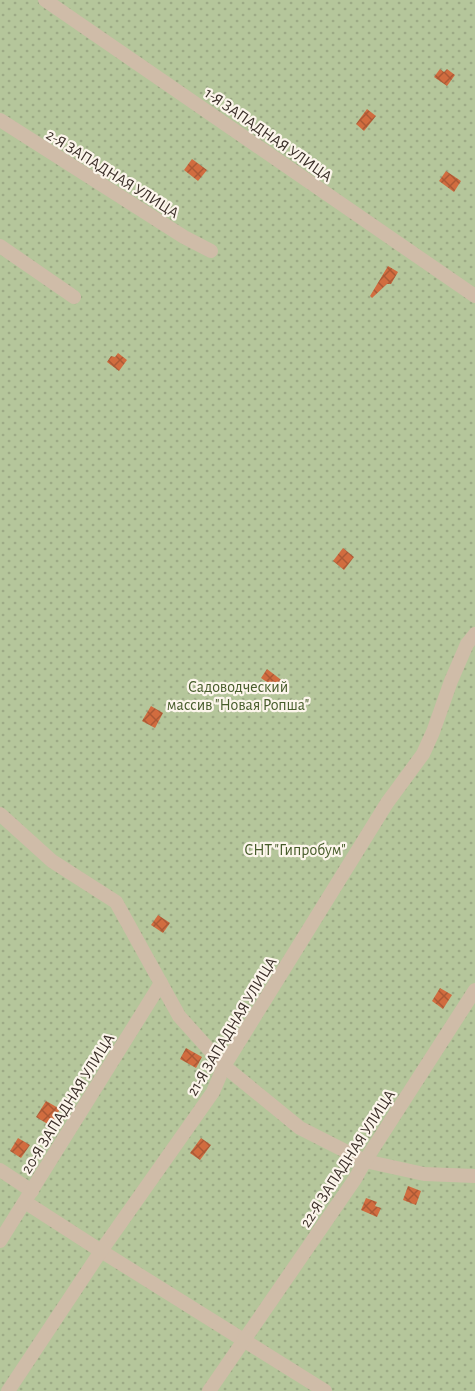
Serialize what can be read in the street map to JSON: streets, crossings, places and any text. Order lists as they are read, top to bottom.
{
  "streets": {
    "street": [
      "1-Я ЗАПАДНАЯ УЛИЦА",
      "2-Я ЗАПАДНАЯ УЛИЦА",
      "21-Я ЗАПАДНАЯ УЛИЦА",
      "20-Я ЗАПАДНАЯ УЛИЦА",
      "22-Я ЗАПАДНАЯ УЛИЦА"
    ]
  },
  "parks": ["Садоводческий массив \"Новая Ропша\"", "СНТ \"Гипробум\""]
}
